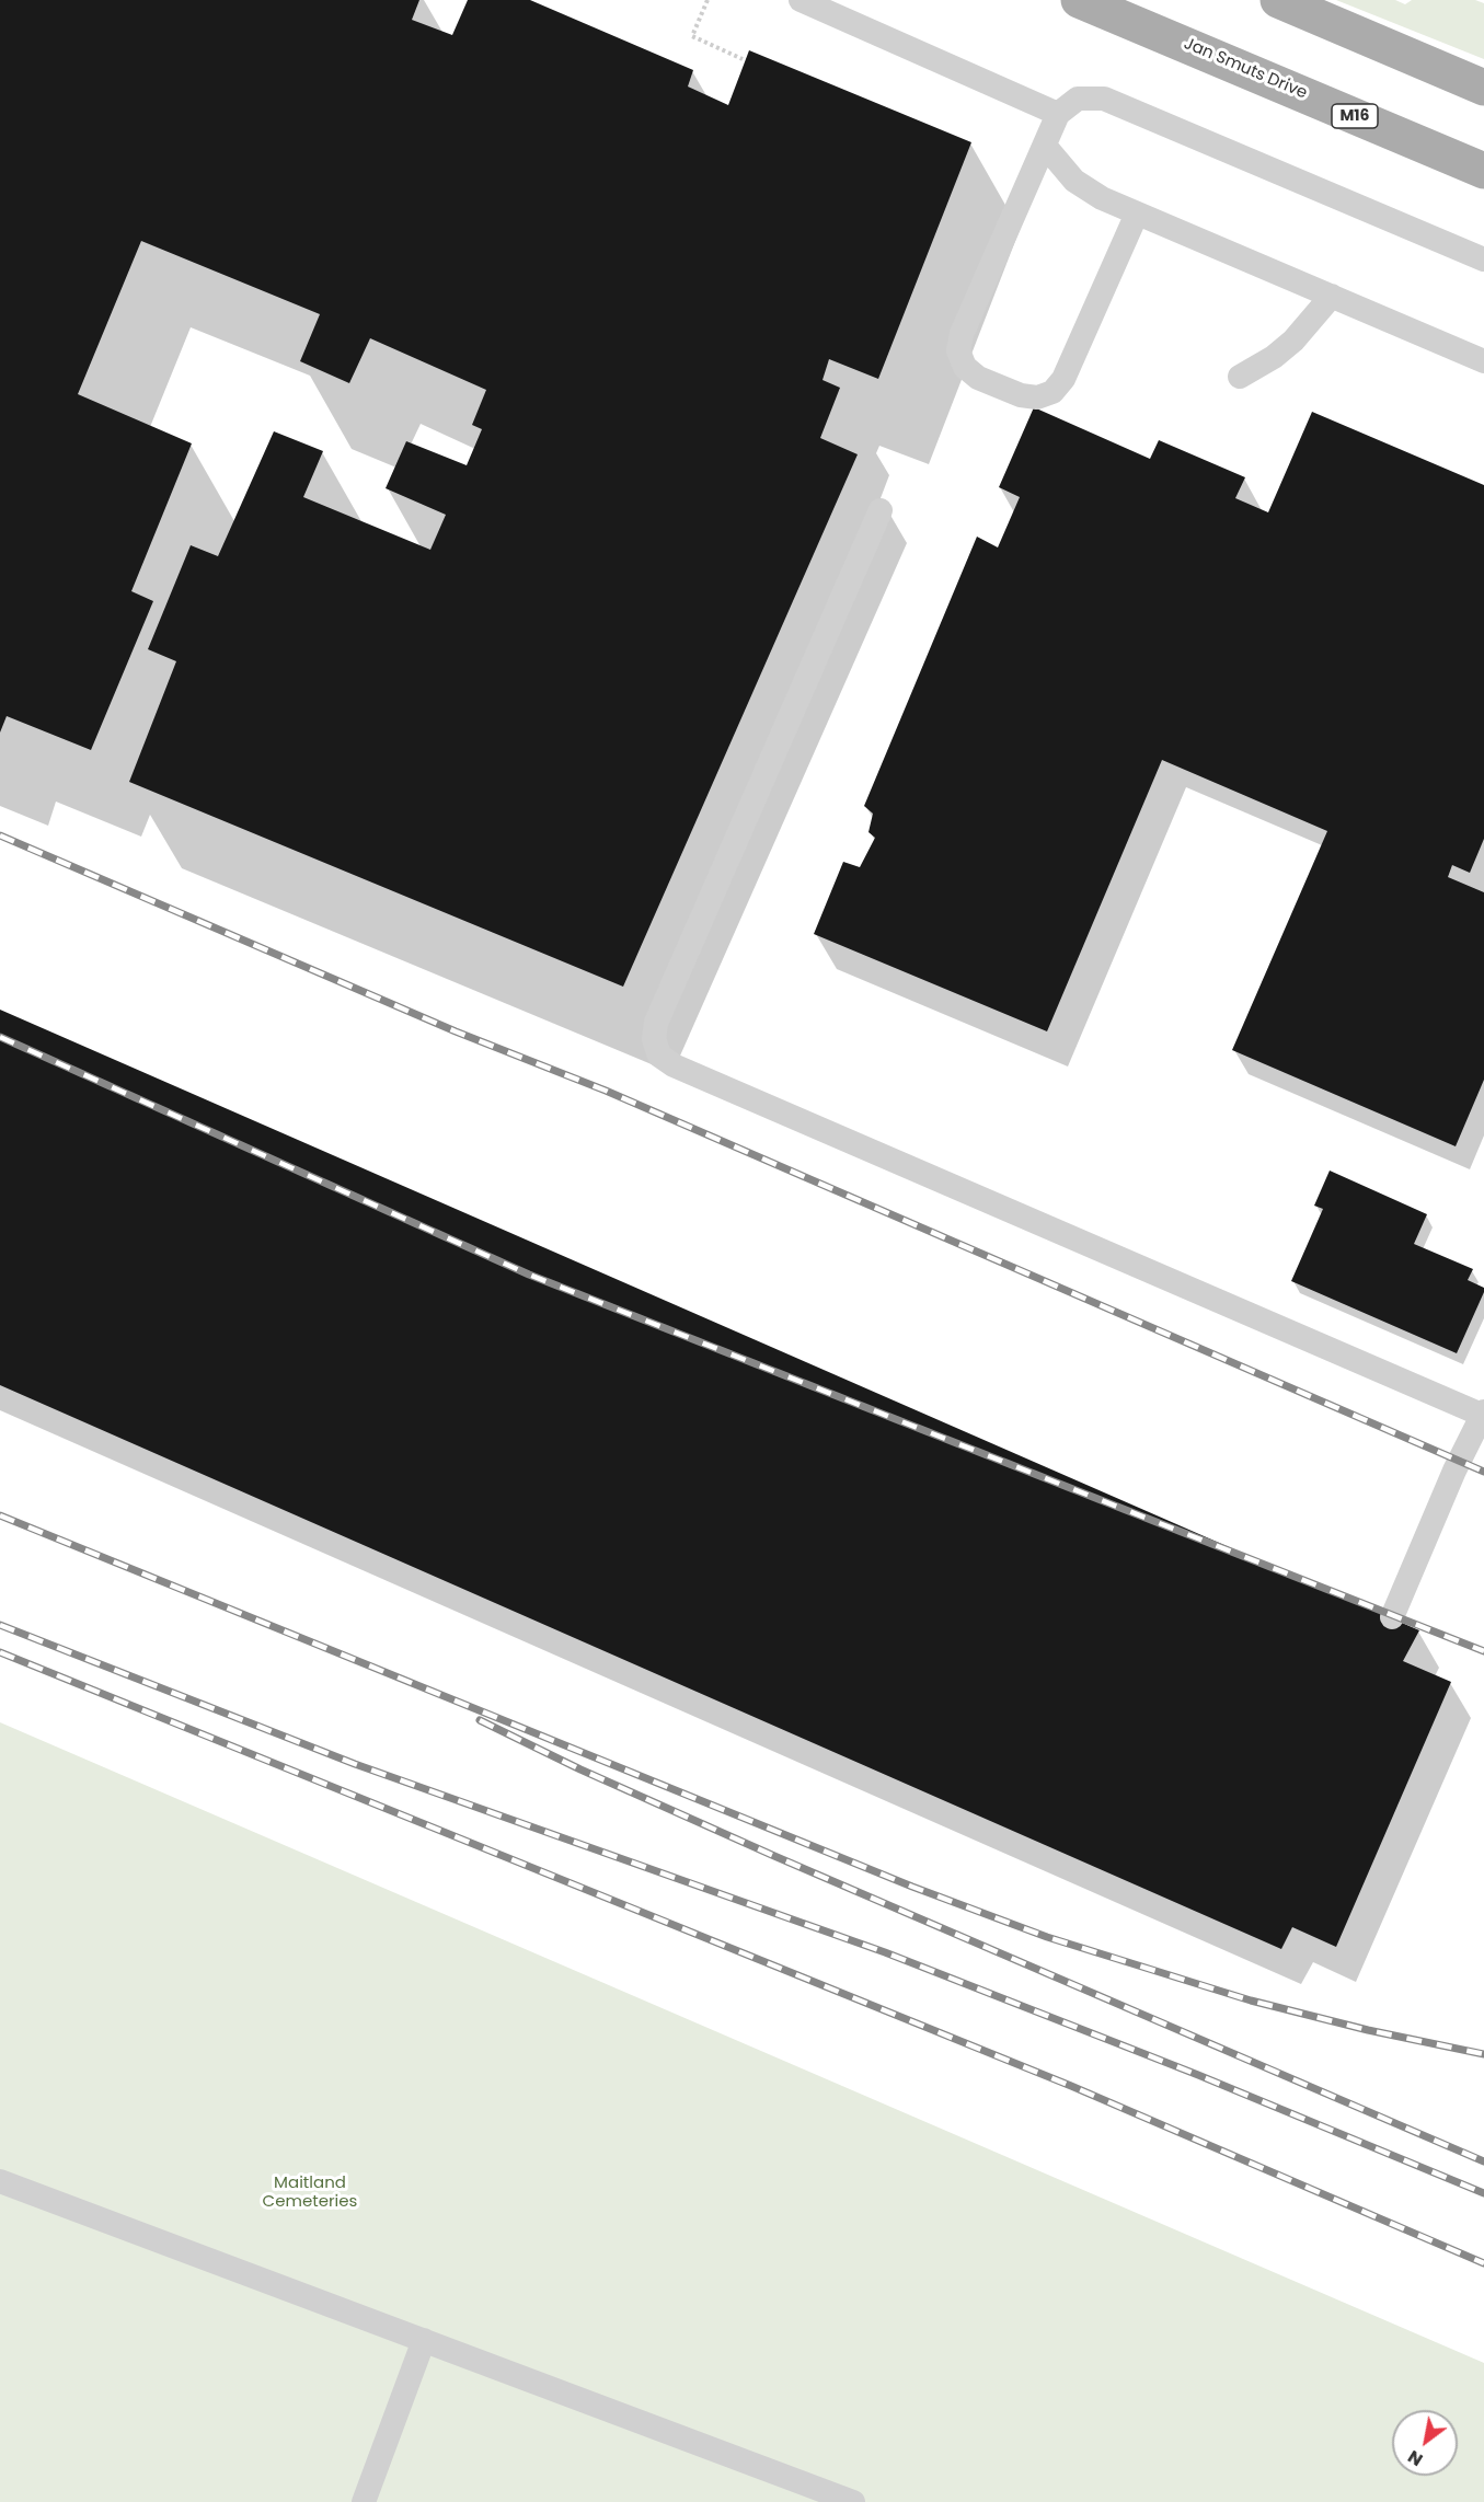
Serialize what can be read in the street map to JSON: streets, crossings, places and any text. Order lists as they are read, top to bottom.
{
  "streets": {
    "main road": ["Jan Smuts Drive", "M16"]
  },
  "parks": ["Maitland Cemeteries"],
  "north": "bottom left"
}
